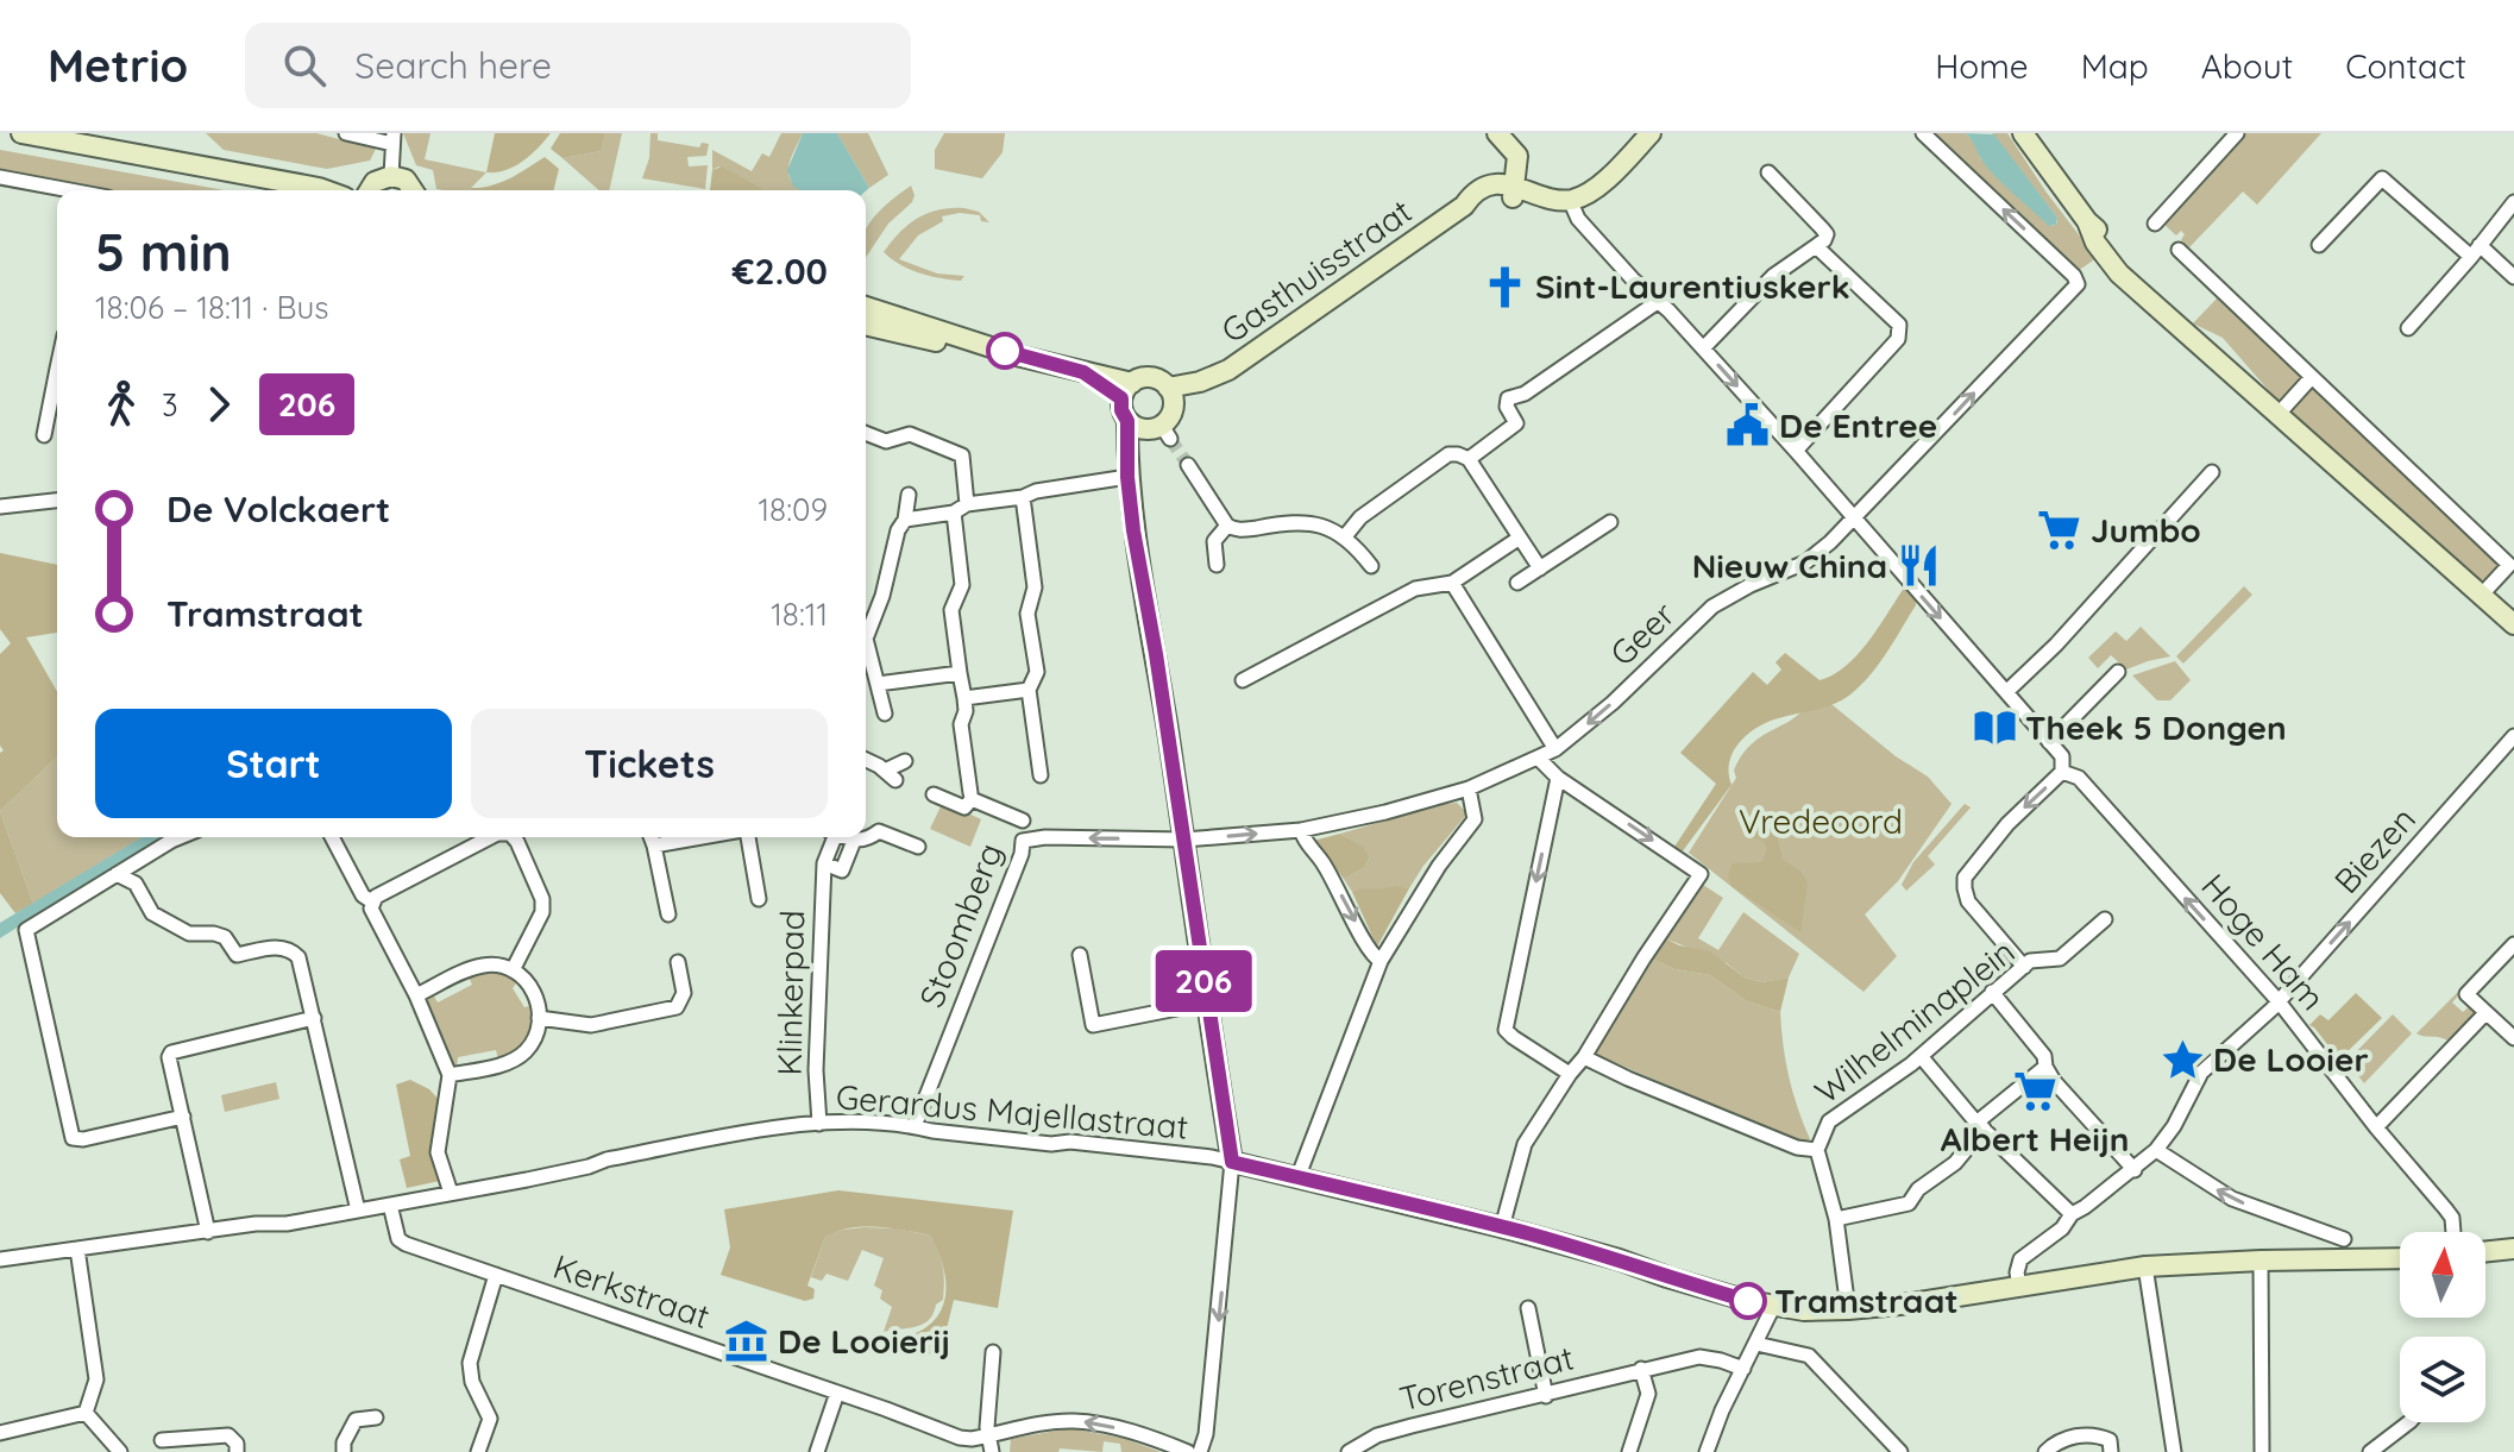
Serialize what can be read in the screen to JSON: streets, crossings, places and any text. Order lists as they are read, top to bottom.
{
  "streets": {
    "street": [
      "Gasthuisstraat",
      "Geer",
      "Biezen",
      "Stoomberg",
      "Hoge Ham",
      "Klinkerpad",
      "Wilhelminaplein",
      "Gerardus Majellastraat",
      "Kerkstraat",
      "Torenstraat"
    ]
  },
  "crossings": [
    ["Geer", "Stoomberg"],
    ["Geer", "Hoge Ham"],
    ["Biezen", "Hoge Ham"],
    ["Stoomberg", "Gerardus Majellastraat"],
    ["Klinkerpad", "Gerardus Majellastraat"],
    ["Gerardus Majellastraat", "Kerkstraat"]
  ],
  "one_way": ["Biezen"],
  "parks": ["Vredeoord"],
  "places": {
    "church": ["Sint-Laurentiuskerk"],
    "public building": ["De Entree"],
    "supermarket": ["Jumbo", "Albert Heijn"],
    "restaurant": ["Nieuw China"],
    "library": ["Theek 5 Dongen"],
    "place": ["De Looier"],
    "other": ["Tramstraat"],
    "museum": ["De Looierij"]
  },
  "lines": ["bus line 206"],
  "north": "top",
  "page": {
    "header": "Metrio",
    "search": "Search here",
    "nav": [
      "Home",
      "Map",
      "About",
      "Contact"
    ],
    "on_map": "206",
    "heading": ["5 min", "18:06 – 18:11 · Bus", "€2.00"],
    "legs": ["3", "206"],
    "list": [
      {
        "name": "De Volckaert",
        "value": "18:09"
      },
      {
        "name": "Tramstraat",
        "value": "18:11"
      }
    ],
    "buttons": ["Start", "Tickets"]
  }
}
